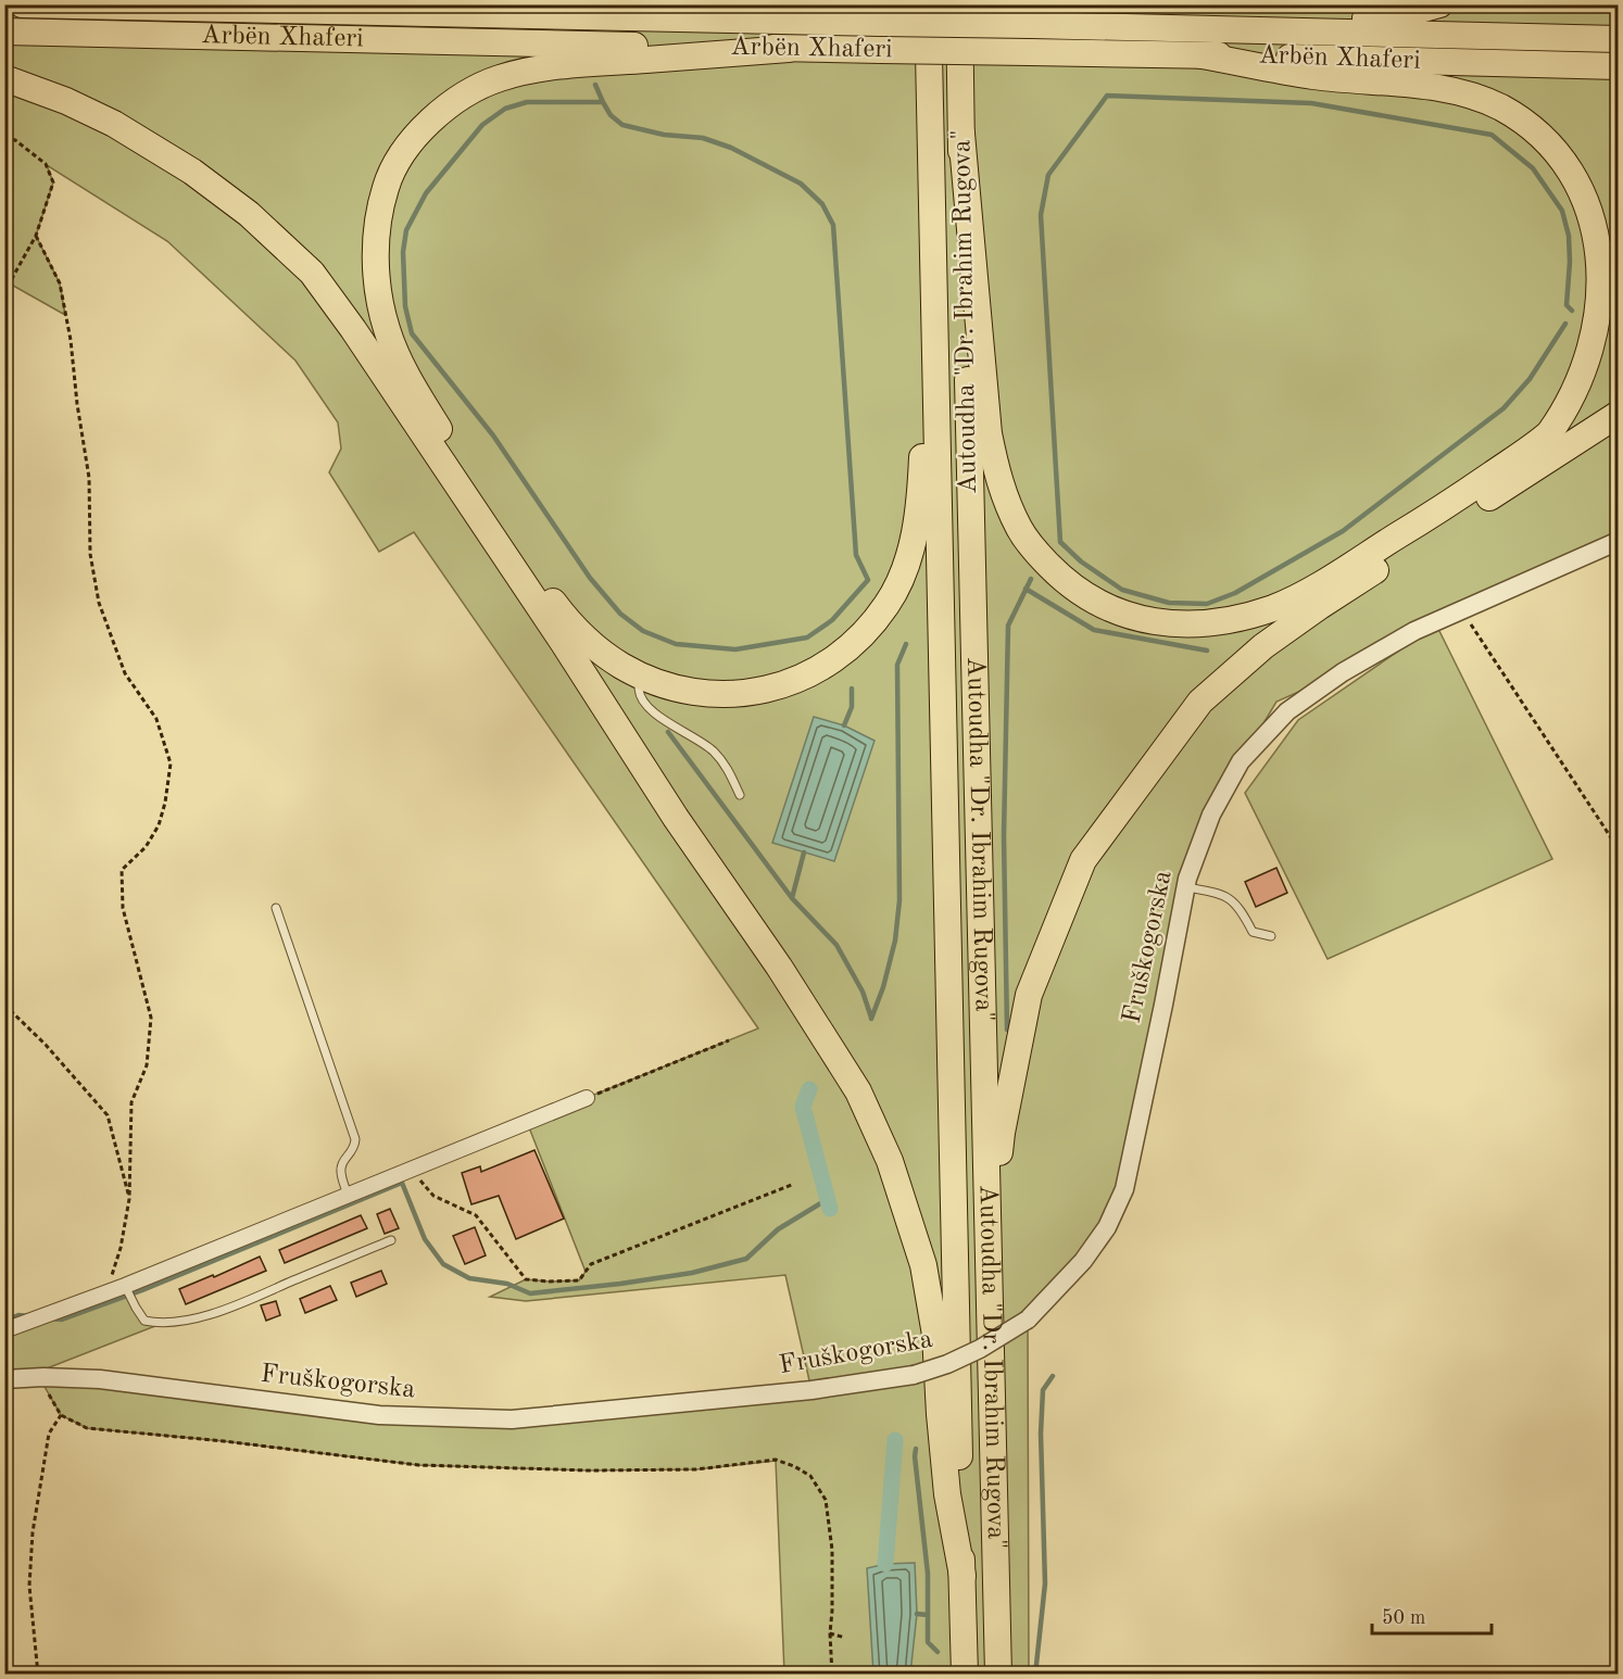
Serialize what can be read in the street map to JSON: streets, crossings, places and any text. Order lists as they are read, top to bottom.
{
  "streets": {
    "highway": ["Arbën Xhaferi", "Autoudha \"Dr. Ibrahim Rugova\""],
    "street": ["Fruškogorska"]
  },
  "scale_bar": "50 m"
}
